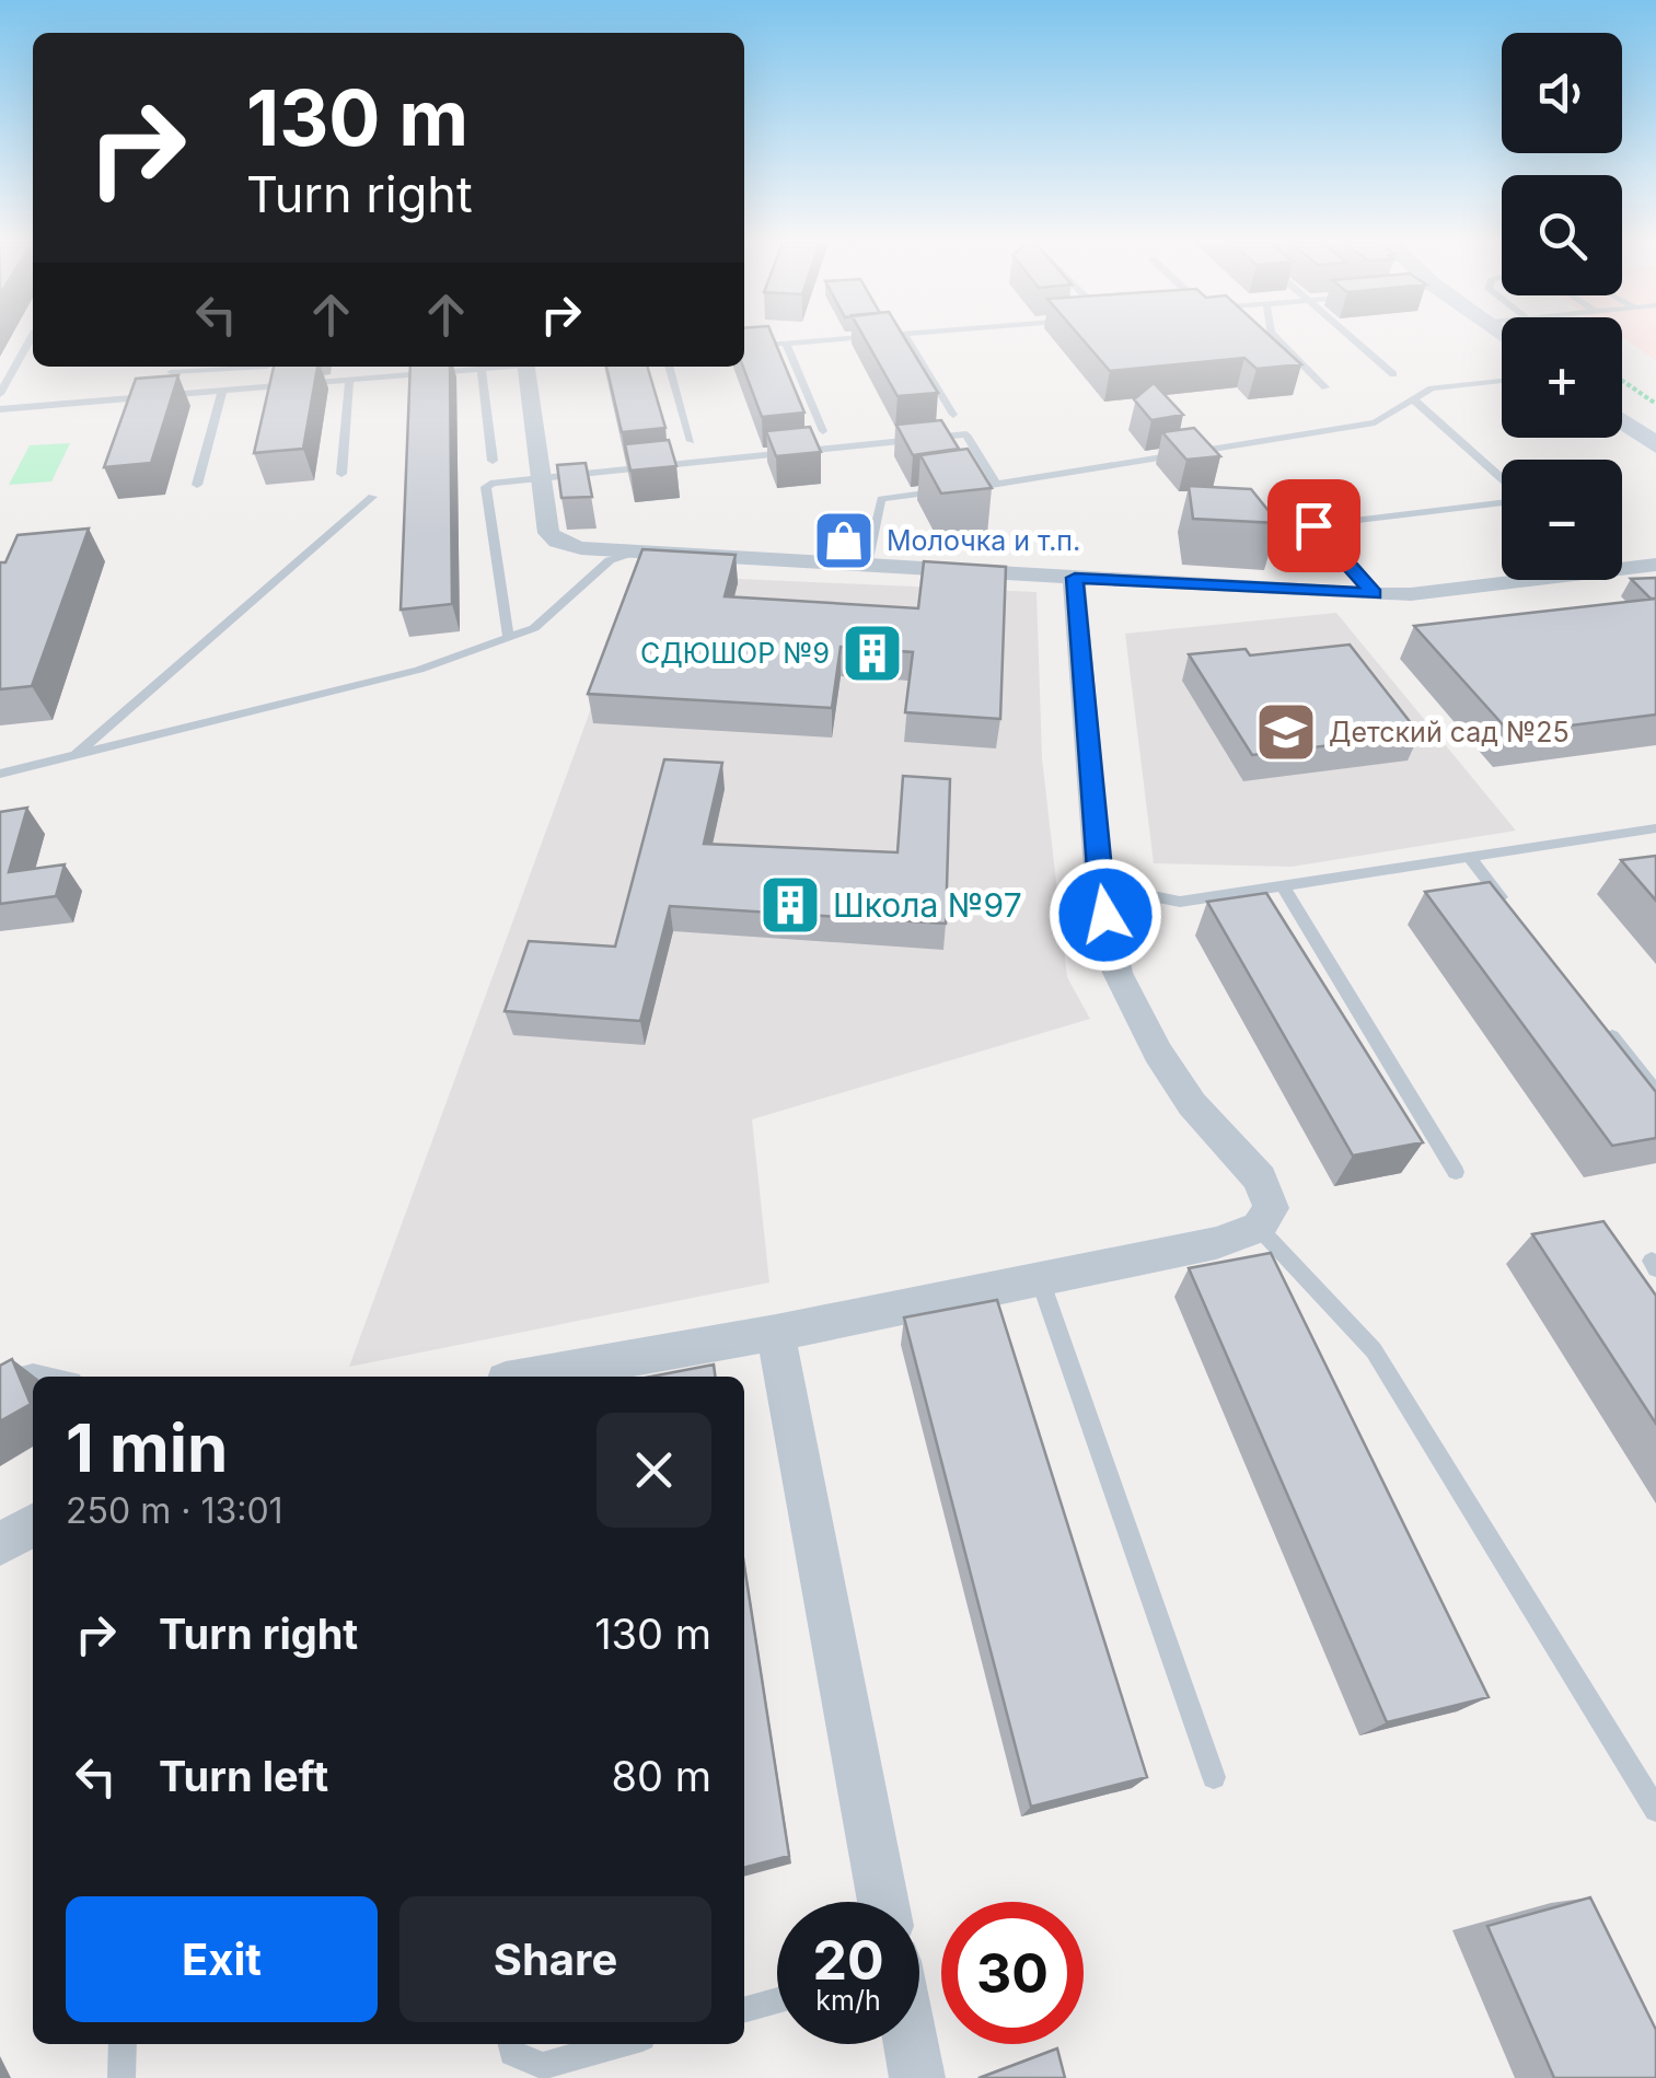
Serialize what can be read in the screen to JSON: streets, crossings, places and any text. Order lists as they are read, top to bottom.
{
  "places": {
    "shop": ["Молочка и т.п."],
    "building": ["СДЮШОР №9", "Школа №97"],
    "school or university": ["Детский сад №25"]
  },
  "page": {
    "map_buttons": ["+", "−"],
    "turn": ["130 m", "Turn right"],
    "heading": ["1 min", "250 m · 13:01"],
    "list": [
      {
        "name": "Turn right",
        "value": "130 m"
      },
      {
        "name": "Turn left",
        "value": "80 m"
      }
    ],
    "buttons": ["Exit", "Share"],
    "speed": "20 km/h",
    "limit": "30"
  }
}
